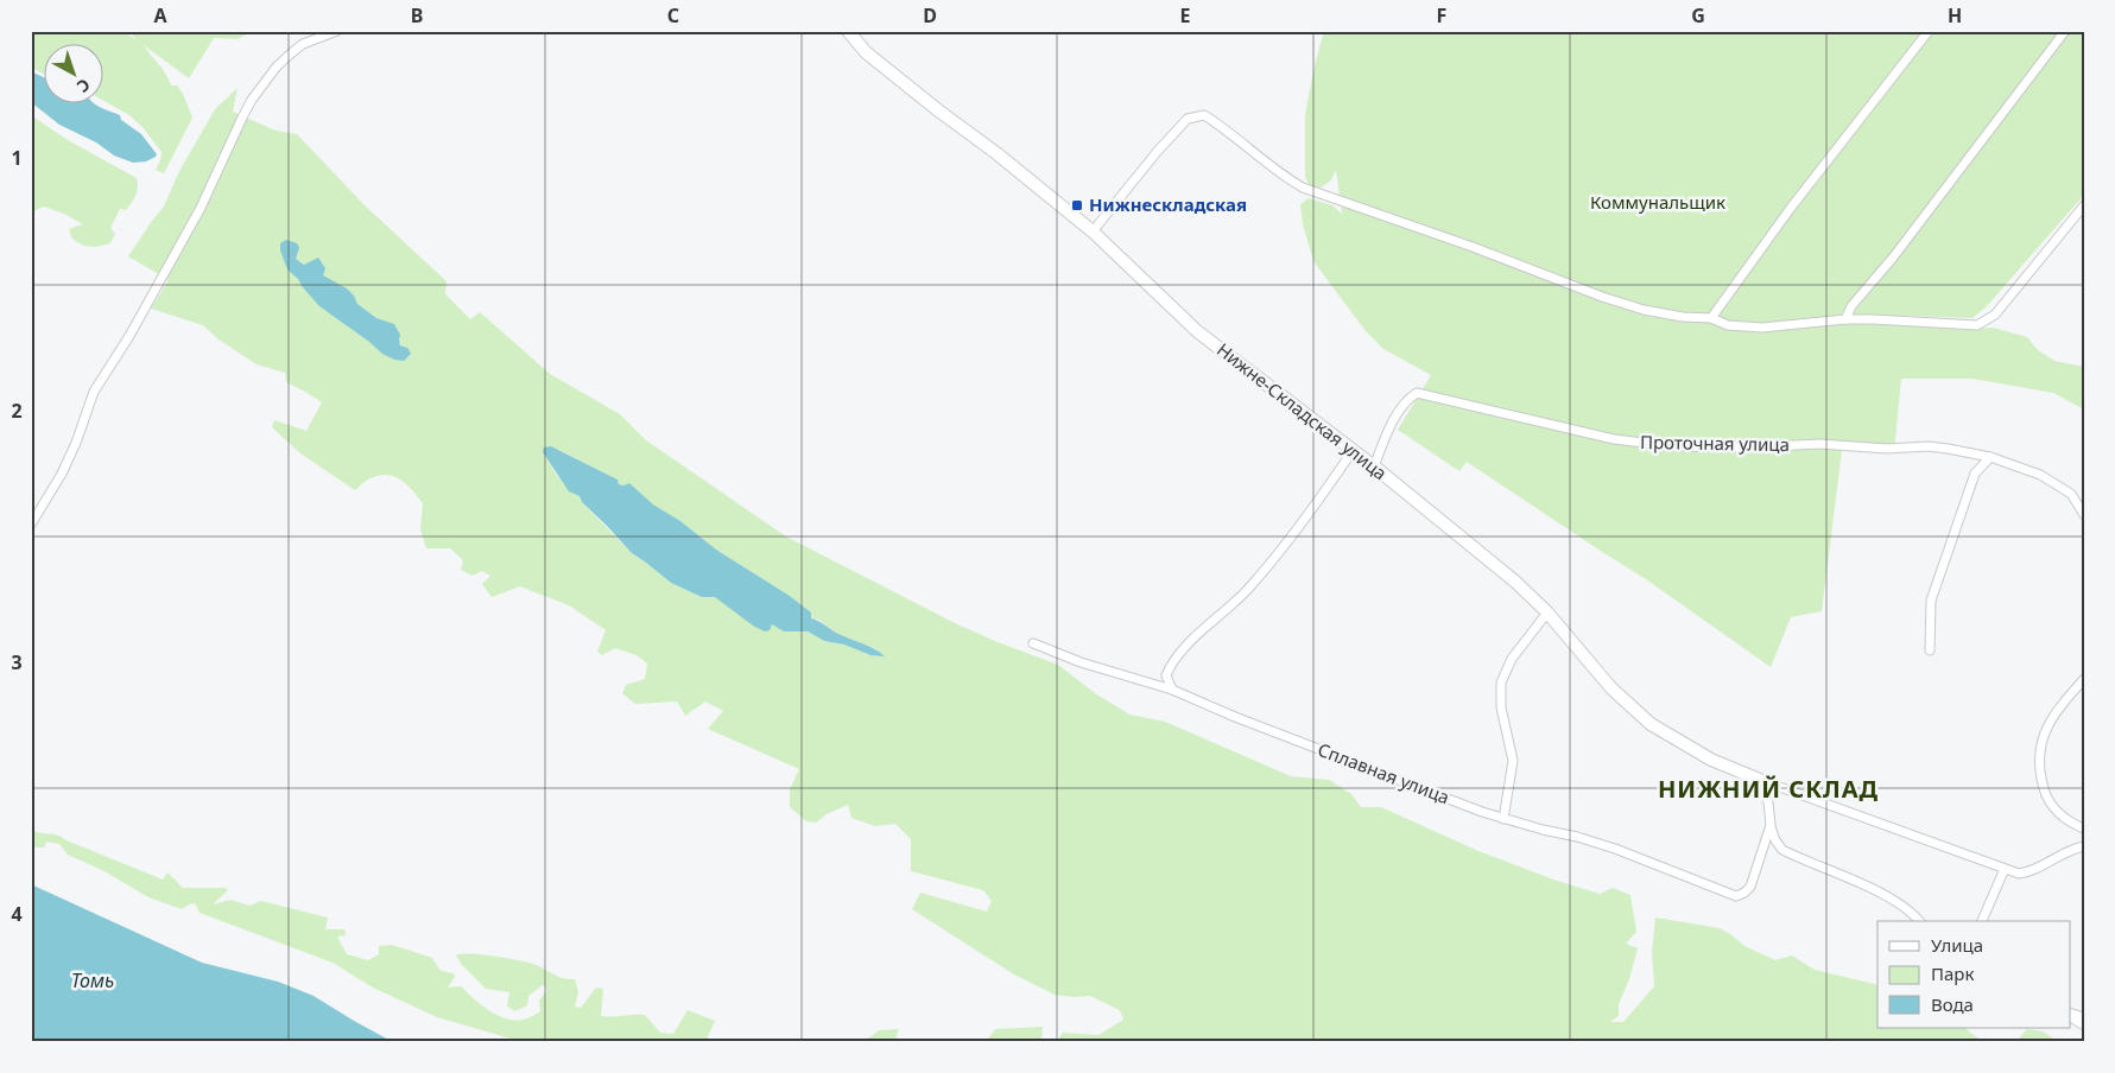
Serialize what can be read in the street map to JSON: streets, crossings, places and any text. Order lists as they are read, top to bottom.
{
  "streets": {
    "street": ["Нижне-Складская улица", "Проточная улица", "Сплавная улица"]
  },
  "crossings": [
    ["Нижне-Складская улица", "Проточная улица"]
  ],
  "districts": ["НИЖНИЙ СКЛАД"],
  "water": ["Томь"],
  "parks": ["Коммунальщик"],
  "places": {
    "transit": ["Нижнескладская"]
  },
  "legend": ["Улица", "Парк", "Вода"],
  "north": "bottom right",
  "grid": {
    "columns": [
      "A",
      "B",
      "C",
      "D",
      "E",
      "F",
      "G",
      "H"
    ],
    "rows": [
      "1",
      "2",
      "3",
      "4"
    ]
  }
}
